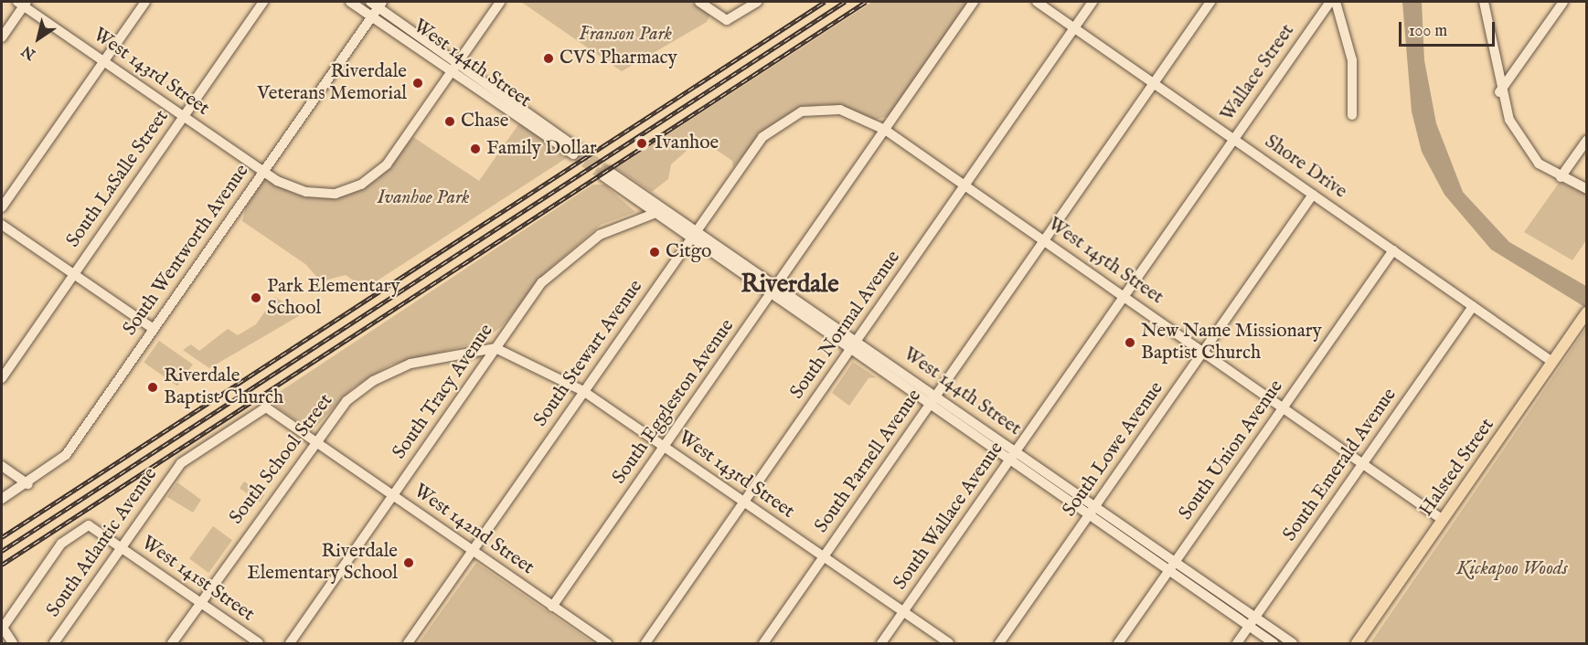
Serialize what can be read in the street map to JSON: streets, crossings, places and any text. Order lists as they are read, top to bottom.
{
  "streets": {
    "main road": ["Halsted Street"],
    "street": [
      "West 144th Street",
      "West 143rd Street",
      "Wallace Street",
      "Shore Drive",
      "South LaSalle Street",
      "South Wentworth Avenue",
      "West 145th Street",
      "South Normal Avenue",
      "South Stewart Avenue",
      "South Tracy Avenue",
      "South Eggleston Avenue",
      "South Lowe Avenue",
      "South Union Avenue",
      "South School Street",
      "South Parnell Avenue",
      "South Emerald Avenue",
      "South Wallace Avenue",
      "West 142nd Street",
      "South Atlantic Avenue",
      "West 141st Street"
    ]
  },
  "crossings": [
    ["West 144th Street", "South Wentworth Avenue"],
    ["West 144th Street", "South Normal Avenue"],
    ["West 144th Street", "South Stewart Avenue"],
    ["West 144th Street", "South Tracy Avenue"],
    ["West 144th Street", "South Eggleston Avenue"],
    ["West 144th Street", "South Lowe Avenue"],
    ["West 144th Street", "South Union Avenue"],
    ["West 144th Street", "South Parnell Avenue"],
    ["West 144th Street", "South Emerald Avenue"],
    ["West 144th Street", "South Wallace Avenue"],
    ["West 143rd Street", "South LaSalle Street"],
    ["West 143rd Street", "South Wentworth Avenue"],
    ["West 143rd Street", "South Normal Avenue"],
    ["West 143rd Street", "South Stewart Avenue"],
    ["West 143rd Street", "South Tracy Avenue"],
    ["West 143rd Street", "South Eggleston Avenue"],
    ["West 143rd Street", "South School Street"],
    ["West 143rd Street", "South Parnell Avenue"],
    ["West 143rd Street", "South Wallace Avenue"],
    ["Wallace Street", "Shore Drive"],
    ["Wallace Street", "South Wallace Avenue"],
    ["Shore Drive", "South Normal Avenue"],
    ["Shore Drive", "South Lowe Avenue"],
    ["Shore Drive", "South Union Avenue"],
    ["Shore Drive", "South Parnell Avenue"],
    ["Shore Drive", "South Emerald Avenue"],
    ["Shore Drive", "Halsted Street"],
    ["Shore Drive", "South Wallace Avenue"],
    ["West 145th Street", "South Normal Avenue"],
    ["West 145th Street", "South Stewart Avenue"],
    ["West 145th Street", "South Eggleston Avenue"],
    ["West 145th Street", "South Lowe Avenue"],
    ["West 145th Street", "South Union Avenue"],
    ["West 145th Street", "South Parnell Avenue"],
    ["West 145th Street", "South Emerald Avenue"],
    ["West 145th Street", "Halsted Street"],
    ["West 145th Street", "South Wallace Avenue"],
    ["South Stewart Avenue", "West 142nd Street"],
    ["South Tracy Avenue", "South School Street"],
    ["South Tracy Avenue", "West 142nd Street"],
    ["South Eggleston Avenue", "West 142nd Street"],
    ["South School Street", "West 142nd Street"],
    ["South School Street", "West 141st Street"],
    ["West 142nd Street", "South Atlantic Avenue"],
    ["South Atlantic Avenue", "West 141st Street"]
  ],
  "districts": ["Riverdale"],
  "parks": ["Franson Park", "Ivanhoe Park", "Kickapoo Woods"],
  "places": [
    "CVS Pharmacy",
    "Riverdale Veterans Memorial",
    "Chase",
    "Ivanhoe",
    "Family Dollar",
    "Citgo",
    "Park Elementary School",
    "New Name Missionary Baptist Church",
    "Riverdale Baptist Church",
    "Riverdale Elementary School"
  ],
  "scale_bar": "100 m",
  "north": "bottom left"
}
